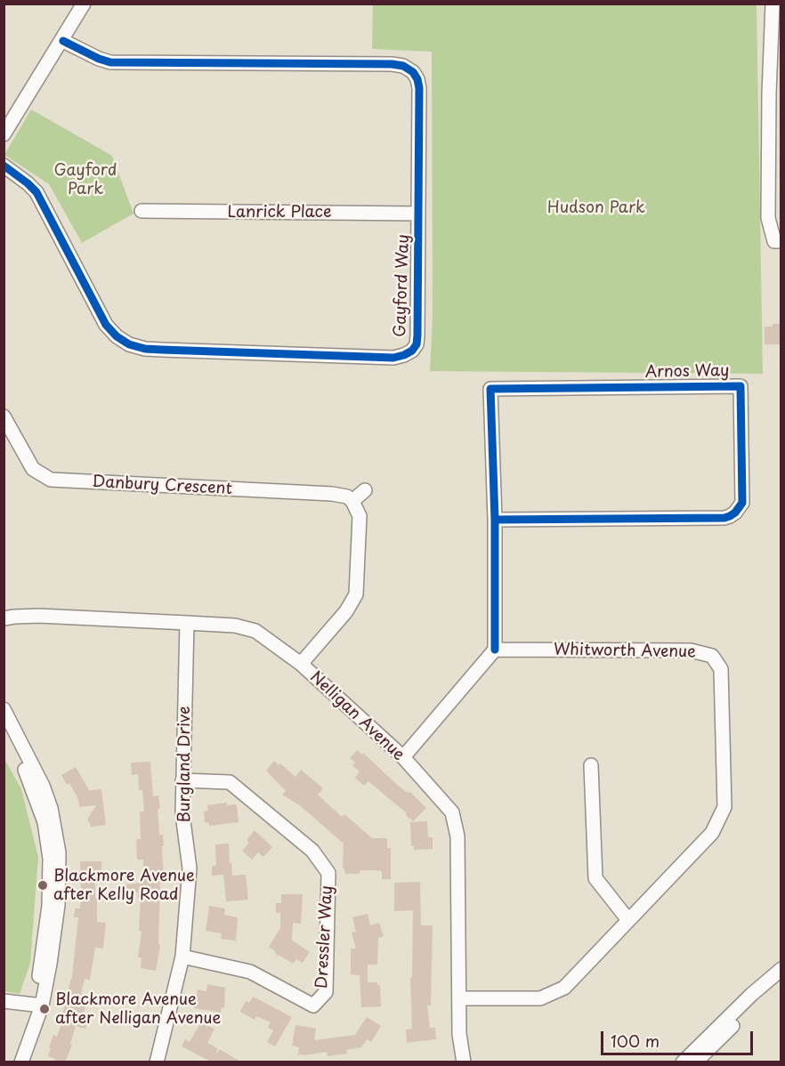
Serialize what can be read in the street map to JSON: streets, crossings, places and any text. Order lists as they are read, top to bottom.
{
  "streets": {
    "street": [
      "Lanrick Place",
      "Gayford Way",
      "Arnos Way",
      "Danbury Crescent",
      "Whitworth Avenue",
      "Nelligan Avenue",
      "Burgland Drive",
      "Dressler Way"
    ]
  },
  "crossings": [
    ["Lanrick Place", "Gayford Way"],
    ["Arnos Way", "Whitworth Avenue"],
    ["Whitworth Avenue", "Nelligan Avenue"],
    ["Nelligan Avenue", "Burgland Drive"],
    ["Burgland Drive", "Dressler Way"]
  ],
  "parks": ["Gayford Park", "Hudson Park"],
  "places": ["Blackmore Avenue after Kelly Road", "Blackmore Avenue after Nelligan Avenue"],
  "scale_bar": "100 m"
}
